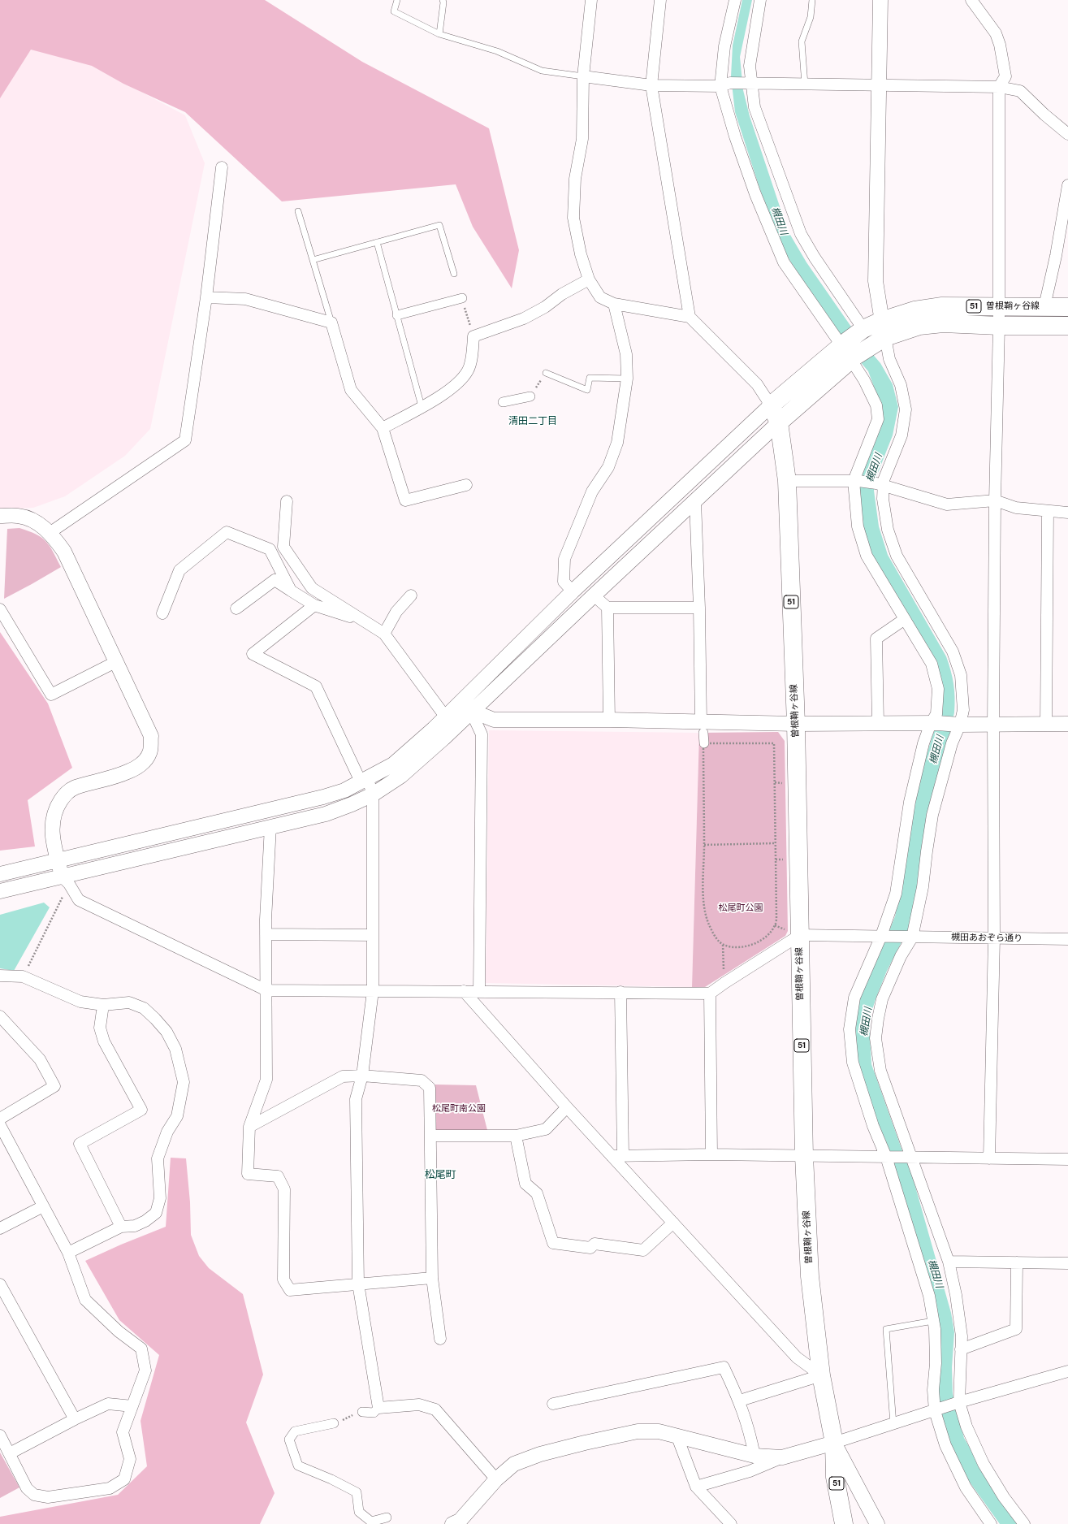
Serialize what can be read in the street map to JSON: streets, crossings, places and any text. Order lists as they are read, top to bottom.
{
  "streets": {
    "main road": ["51", "曽根鞘ヶ谷線"],
    "street": ["槻田あおぞら通り"]
  },
  "crossings": [
    ["51", "曽根鞘ヶ谷線"]
  ],
  "districts": ["清田二丁目", "松尾町"],
  "water": ["槻田川"],
  "parks": ["松尾町公園", "松尾町南公園"]
}
